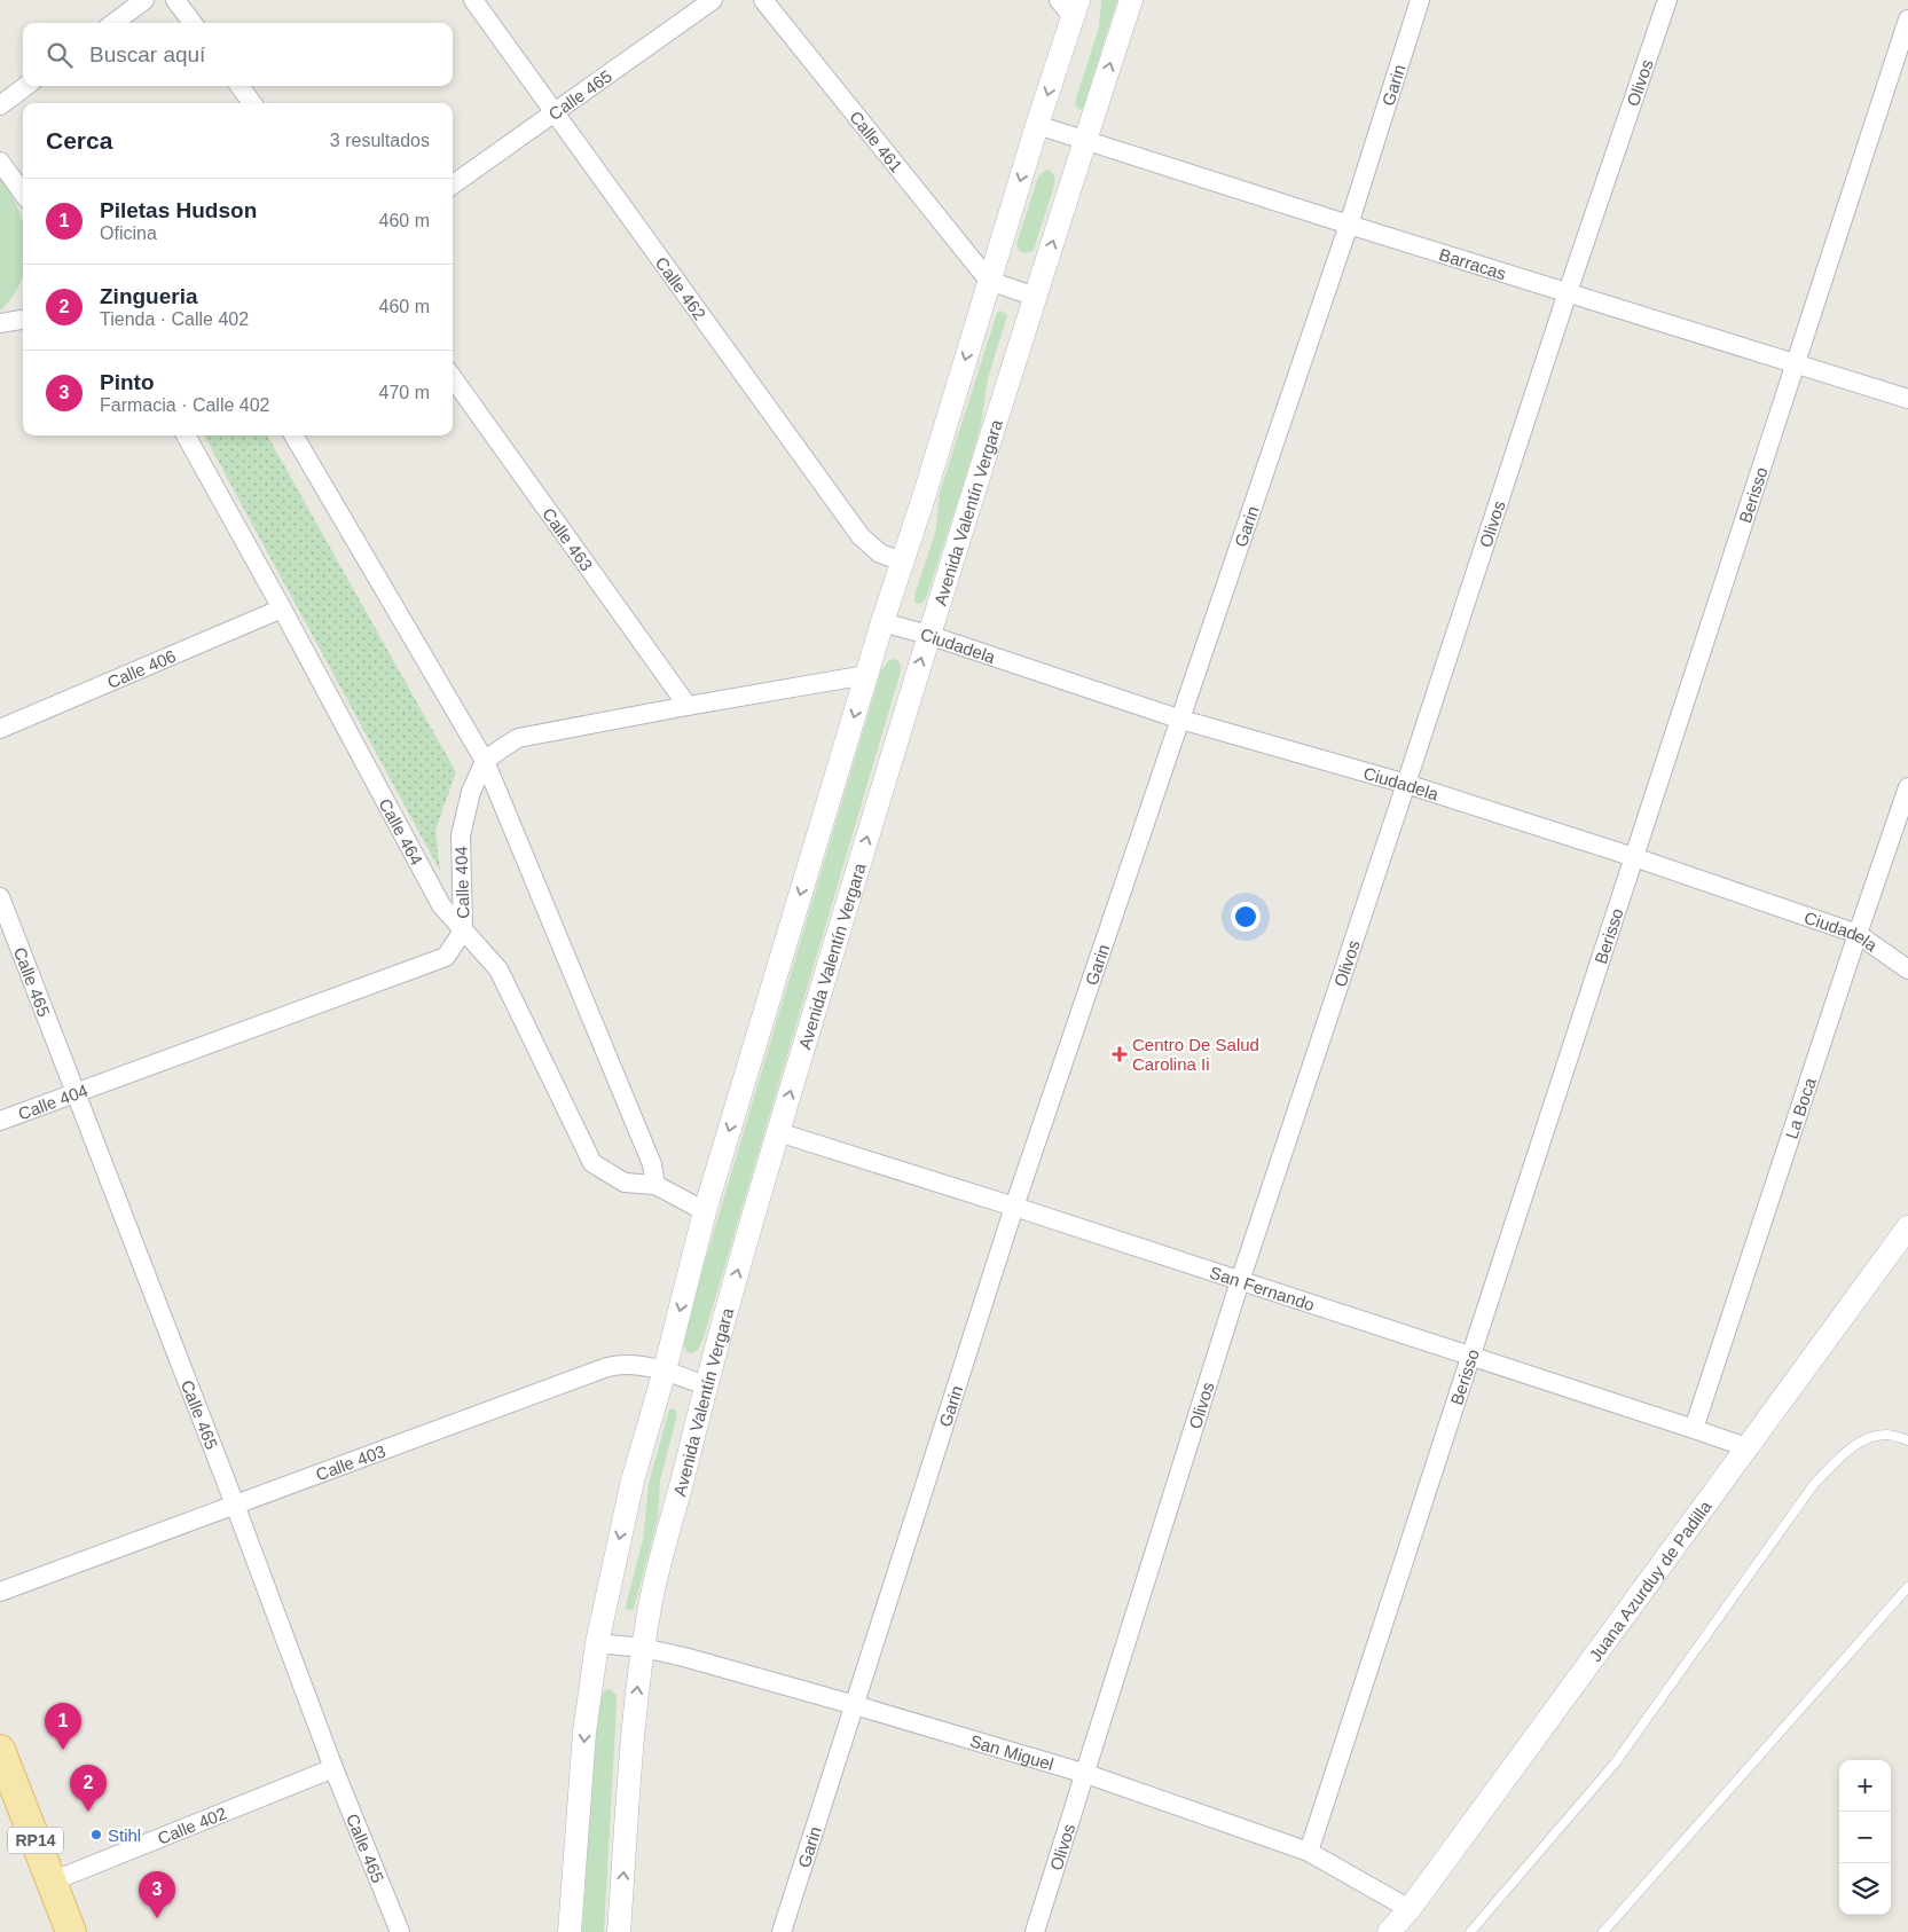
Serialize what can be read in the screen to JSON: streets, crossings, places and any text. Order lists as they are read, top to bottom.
{
  "streets": {
    "main road": ["RP14"],
    "street": [
      "Olivos",
      "Garin",
      "Calle 465",
      "Calle 461",
      "Barracas",
      "Calle 462",
      "Berisso",
      "Avenida Valentín Vergara",
      "Calle 463",
      "Ciudadela",
      "Calle 406",
      "Calle 464",
      "Calle 404",
      "La Boca",
      "San Fernando",
      "Calle 403",
      "Juana Azurduy de Padilla",
      "San Miguel",
      "Calle 402"
    ]
  },
  "crossings": [
    ["Olivos", "Barracas"],
    ["Olivos", "Ciudadela"],
    ["Olivos", "San Fernando"],
    ["Olivos", "San Miguel"],
    ["Garin", "Barracas"],
    ["Garin", "Ciudadela"],
    ["Garin", "San Fernando"],
    ["Garin", "San Miguel"],
    ["Calle 465", "Calle 462"],
    ["Calle 465", "Calle 404"],
    ["Calle 465", "Calle 403"],
    ["Calle 465", "Calle 402"],
    ["Barracas", "Berisso"],
    ["Barracas", "Avenida Valentín Vergara"],
    ["Berisso", "Ciudadela"],
    ["Berisso", "San Fernando"],
    ["Berisso", "San Miguel"],
    ["Avenida Valentín Vergara", "Ciudadela"],
    ["Avenida Valentín Vergara", "San Fernando"],
    ["Avenida Valentín Vergara", "Calle 403"],
    ["Avenida Valentín Vergara", "San Miguel"],
    ["Ciudadela", "La Boca"],
    ["Calle 406", "Calle 464"],
    ["Calle 464", "Calle 404"],
    ["La Boca", "San Fernando"],
    ["San Fernando", "Juana Azurduy de Padilla"],
    ["Juana Azurduy de Padilla", "San Miguel"],
    ["Calle 402", "RP14"]
  ],
  "places": {
    "health": ["Centro De Salud Carolina Ii"],
    "other": ["Stihl"]
  },
  "page": {
    "search": "Buscar aquí",
    "heading": ["Cerca", "3 resultados"],
    "list": [
      {
        "mark": "1",
        "name": "Piletas Hudson",
        "note": "Oficina",
        "value": "460 m"
      },
      {
        "mark": "2",
        "name": "Zingueria",
        "note": "Tienda · Calle 402",
        "value": "460 m"
      },
      {
        "mark": "3",
        "name": "Pinto",
        "note": "Farmacia · Calle 402",
        "value": "470 m"
      }
    ],
    "pins": ["1", "2", "3"],
    "map_buttons": ["+", "−"]
  }
}
